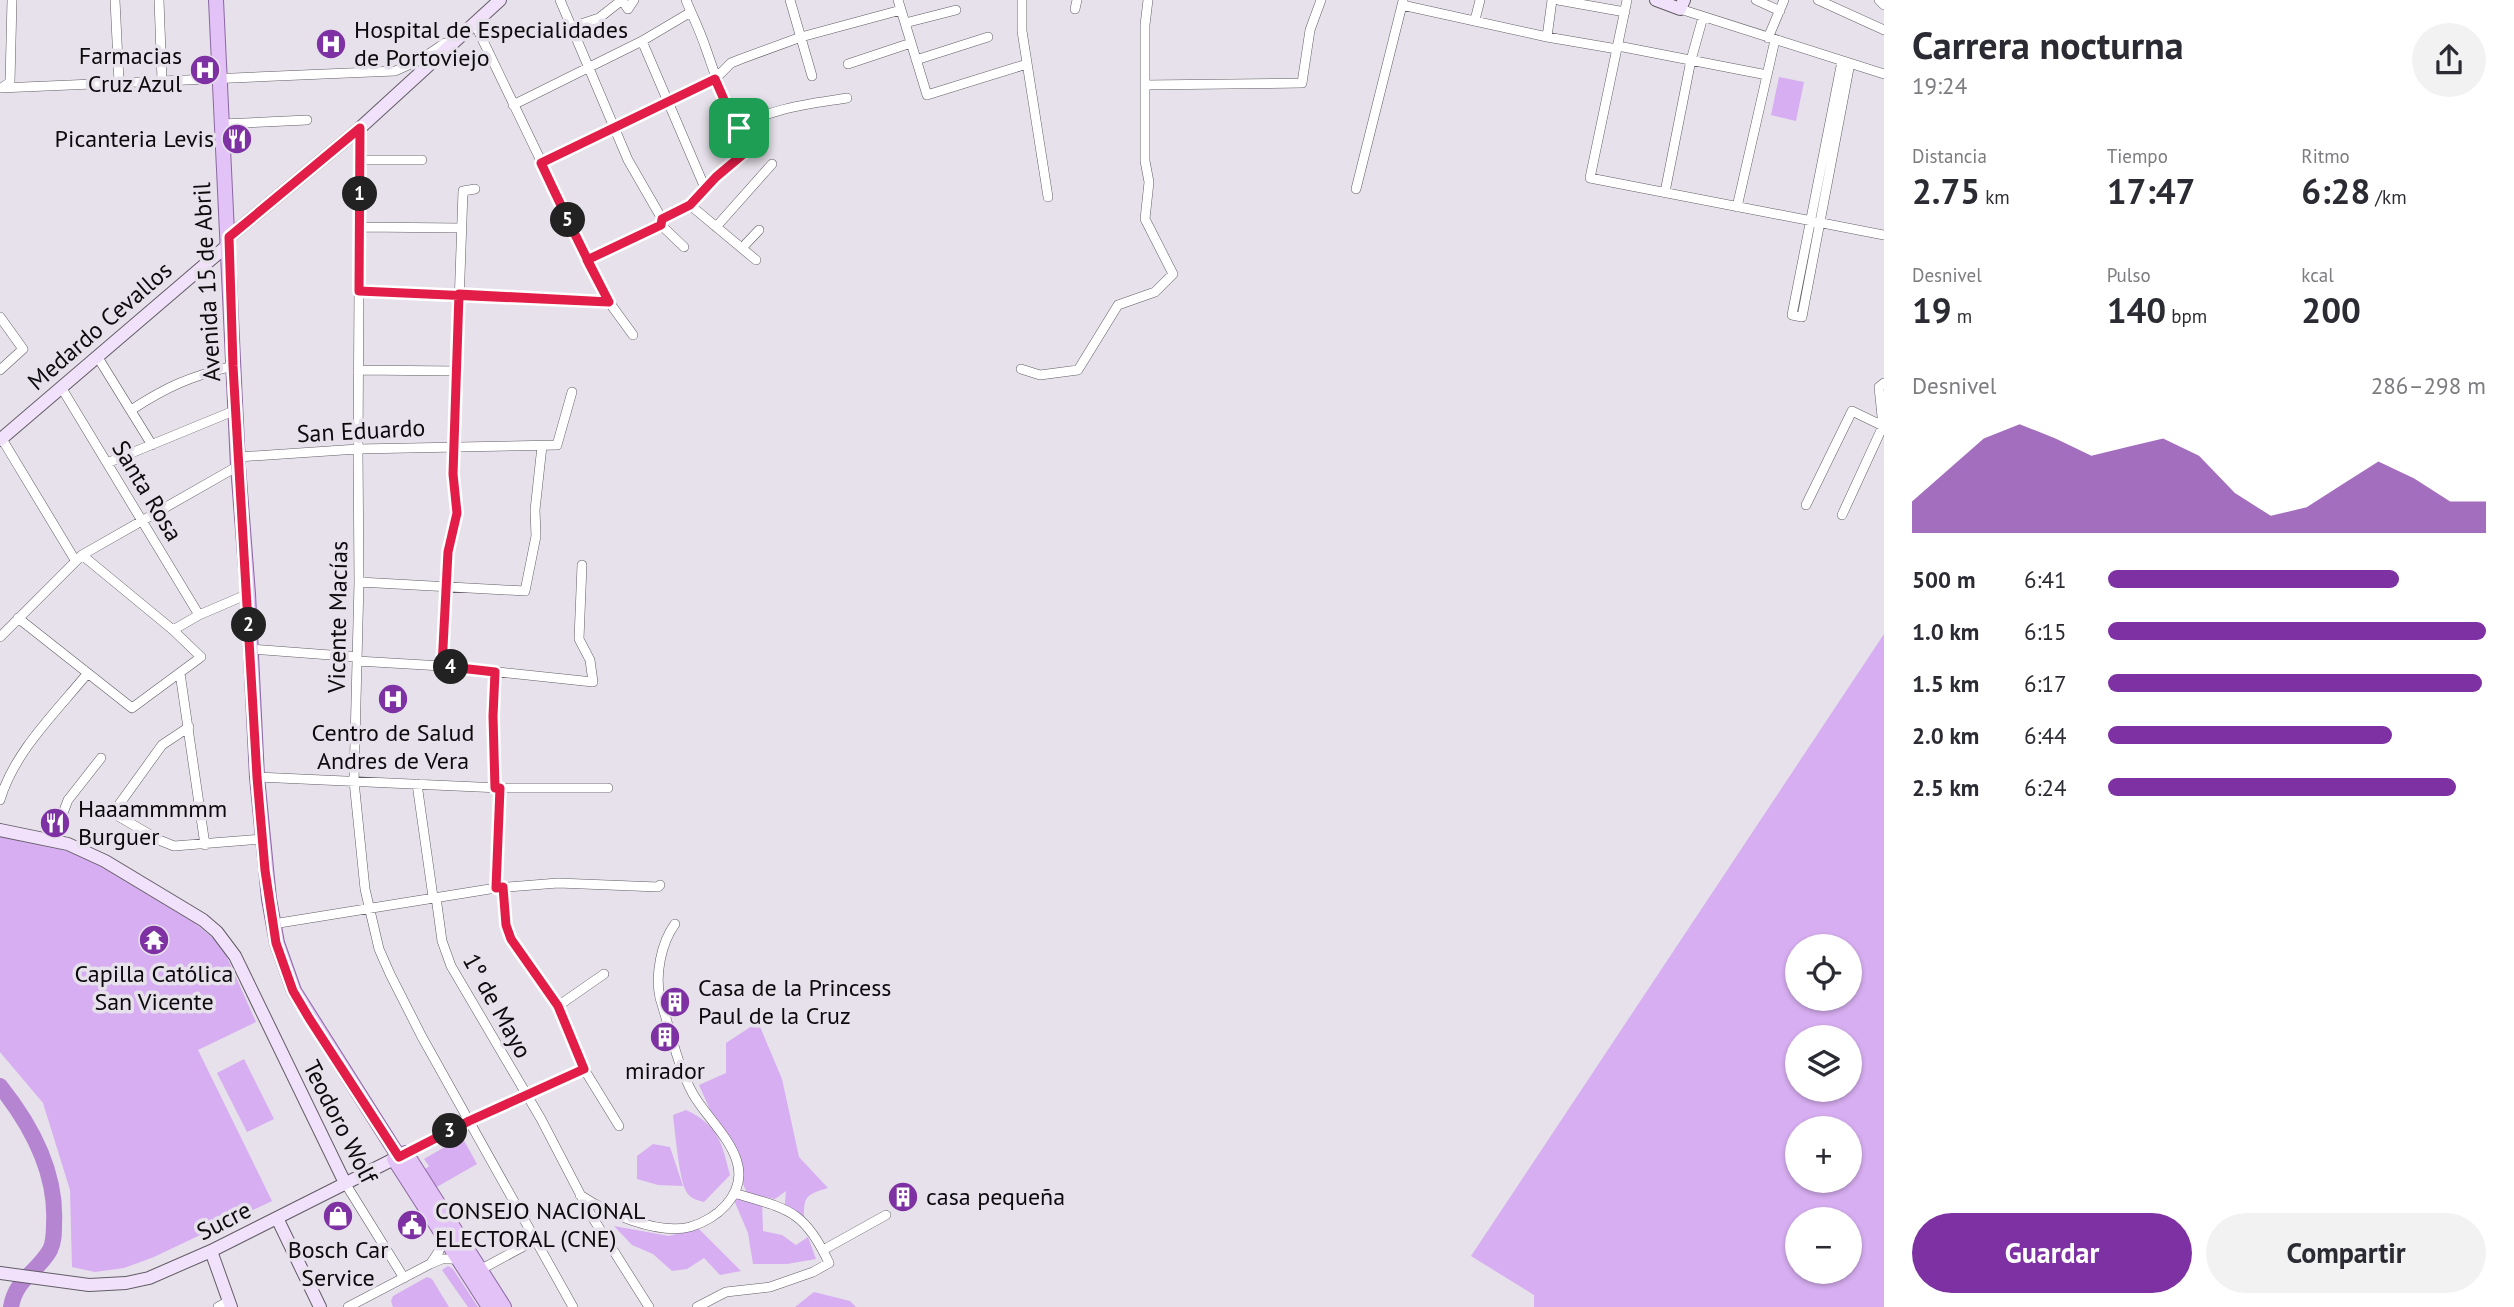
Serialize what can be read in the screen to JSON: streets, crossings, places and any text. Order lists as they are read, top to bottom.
{
  "streets": {
    "main road": ["Avenida 15 de Abril"],
    "street": [
      "Medardo Cevallos",
      "San Eduardo",
      "Santa Rosa",
      "Vicente Macías",
      "1º de Mayo",
      "Teodoro Wolf",
      "Sucre"
    ]
  },
  "crossings": [
    ["Avenida 15 de Abril", "Medardo Cevallos"],
    ["Avenida 15 de Abril", "San Eduardo"],
    ["Avenida 15 de Abril", "Sucre"],
    ["Medardo Cevallos", "Santa Rosa"],
    ["Medardo Cevallos", "Vicente Macías"],
    ["San Eduardo", "Santa Rosa"],
    ["San Eduardo", "Vicente Macías"],
    ["Teodoro Wolf", "Sucre"]
  ],
  "places": {
    "hospital": ["Hospital de Especialidades de Portoviejo", "Farmacias Cruz Azul", "Centro de Salud Andres de Vera"],
    "restaurant": ["Picanteria Levis", "Haaammmmm Burguer"],
    "temple": ["Capilla Católica San Vicente"],
    "building": ["Casa de la Princess Paul de la Cruz", "mirador", "casa pequeña"],
    "shop": ["Bosch Car Service"],
    "public building": ["CONSEJO NACIONAL ELECTORAL (CNE)"]
  },
  "page": {
    "heading": ["Carrera nocturna", "19:24"],
    "stats": [
      ["Distancia", "2.75 km"],
      ["Tiempo", "17:47"],
      ["Ritmo", "6:28 /km"],
      ["Desnivel", "19 m"],
      ["Pulso", "140 bpm"],
      ["kcal", "200"]
    ],
    "pins": [
      "1",
      "5",
      "2",
      "4",
      "3"
    ],
    "chart": ["Desnivel", "286–298 m"],
    "list": [
      {
        "name": "500 m",
        "note": "6:41"
      },
      {
        "name": "1.0 km",
        "note": "6:15"
      },
      {
        "name": "1.5 km",
        "note": "6:17"
      },
      {
        "name": "2.0 km",
        "note": "6:44"
      },
      {
        "name": "2.5 km",
        "note": "6:24"
      }
    ],
    "map_buttons": ["+", "−"],
    "buttons": ["Guardar", "Compartir"]
  }
}
